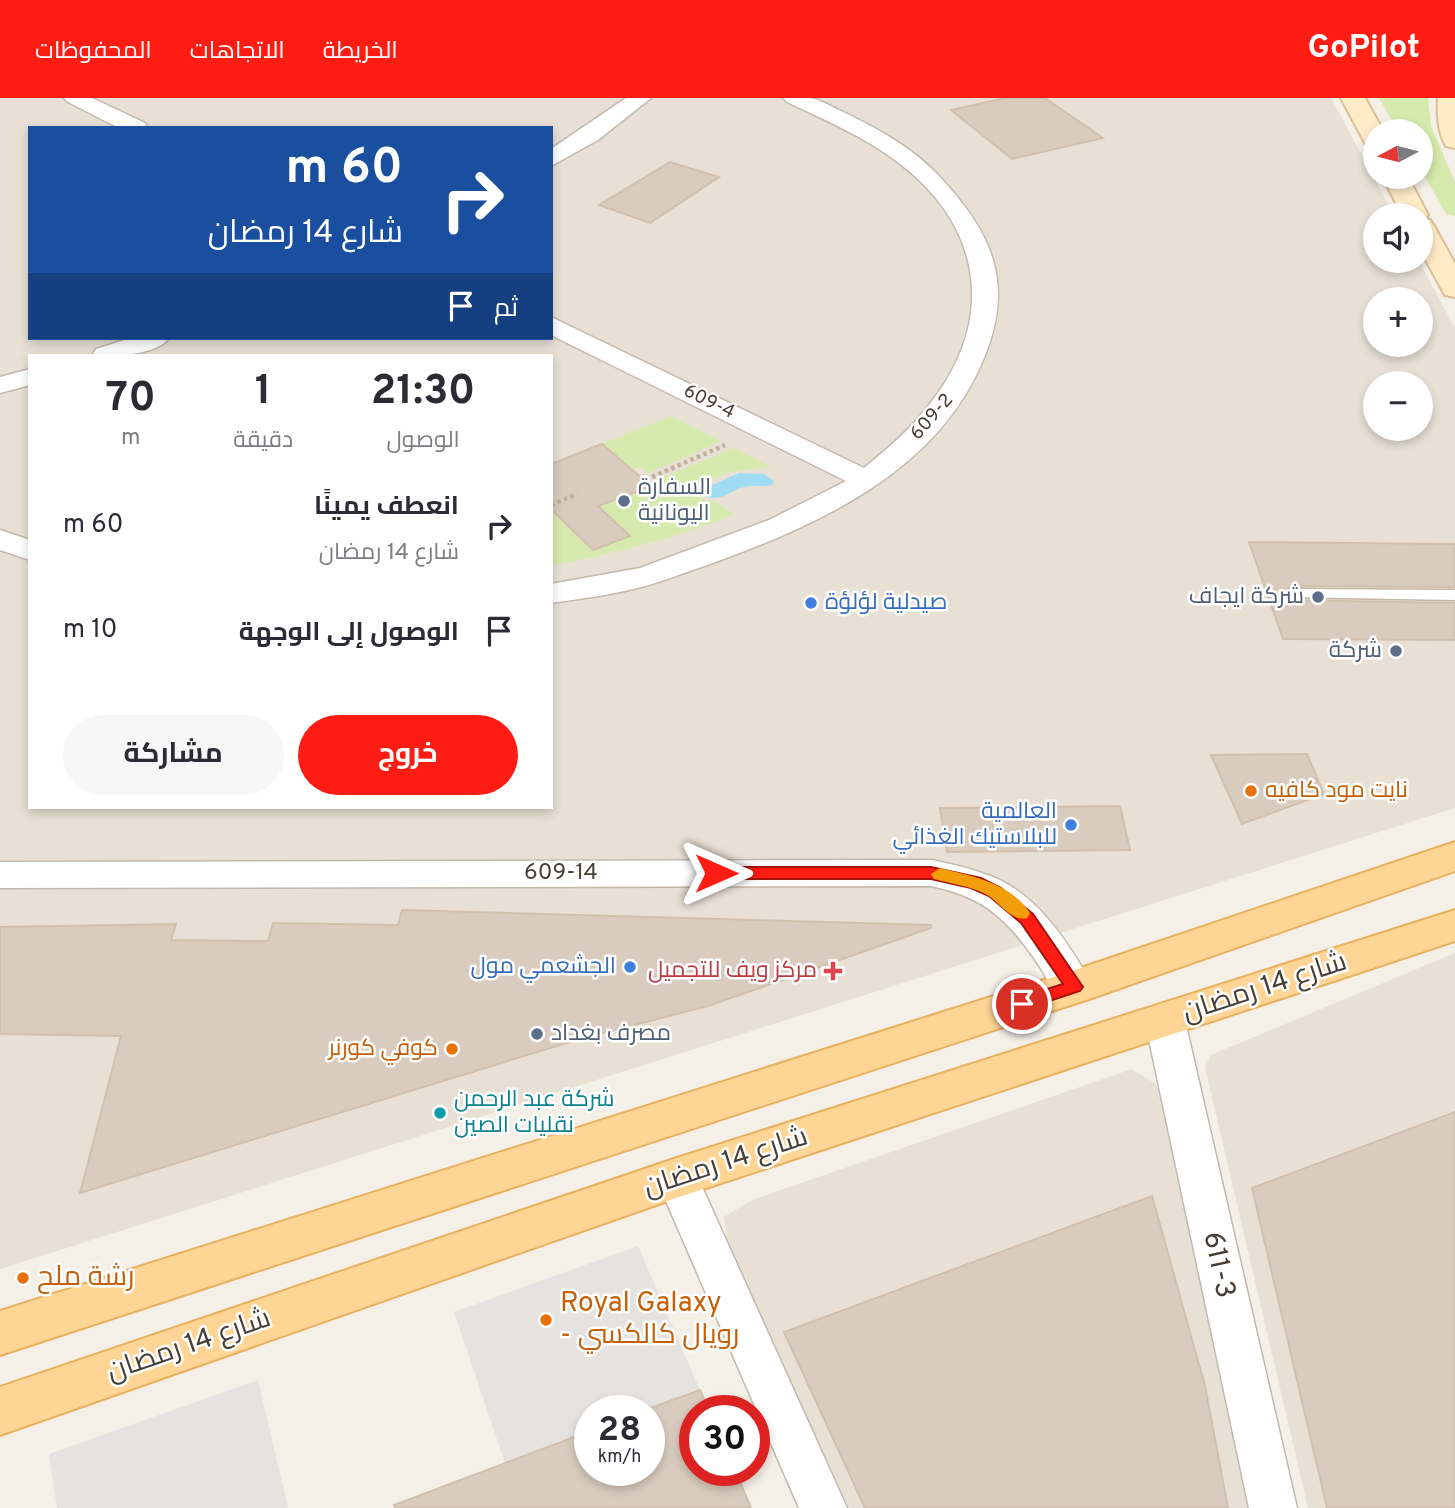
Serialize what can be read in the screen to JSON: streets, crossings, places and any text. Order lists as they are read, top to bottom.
{
  "streets": {
    "main road": ["شارع 14 رمضان"],
    "street": [
      "609-4",
      "609-2",
      "609-14",
      "611-3"
    ]
  },
  "crossings": [
    ["609-4", "609-2"],
    ["شارع 14 رمضان", "611-3"]
  ],
  "places": {
    "other": [
      "السفارة اليونانية",
      "شركة ايجاف",
      "صيدلية لؤلؤة",
      "شركة",
      "نايت مود كافيه",
      "العالمية للبلاستيك الغذائي",
      "الجشعمي مول",
      "مصرف بغداد",
      "كوفي كورنر",
      "شركة عبد الرحمن نقليات الصين",
      "رشة ملح",
      "Royal Galaxy - رويال كالكسي"
    ],
    "health": ["مركز ويف للتجميل"]
  },
  "north": "left",
  "page": {
    "header": "GoPilot",
    "nav": ["الخريطة", "الاتجاهات", "المحفوظات"],
    "map_buttons": ["+", "−"],
    "turn": ["60 m", "شارع 14 رمضان"],
    "then": "ثم",
    "eta": [
      "21:30",
      "الوصول",
      "1",
      "دقيقة",
      "70",
      "m"
    ],
    "list": [
      {
        "name": "انعطف يمينًا",
        "note": "شارع 14 رمضان",
        "value": "60 m"
      },
      {
        "name": "الوصول إلى الوجهة",
        "value": "10 m"
      }
    ],
    "buttons": ["خروج", "مشاركة"],
    "speed": "28 km/h",
    "limit": "30"
  }
}
